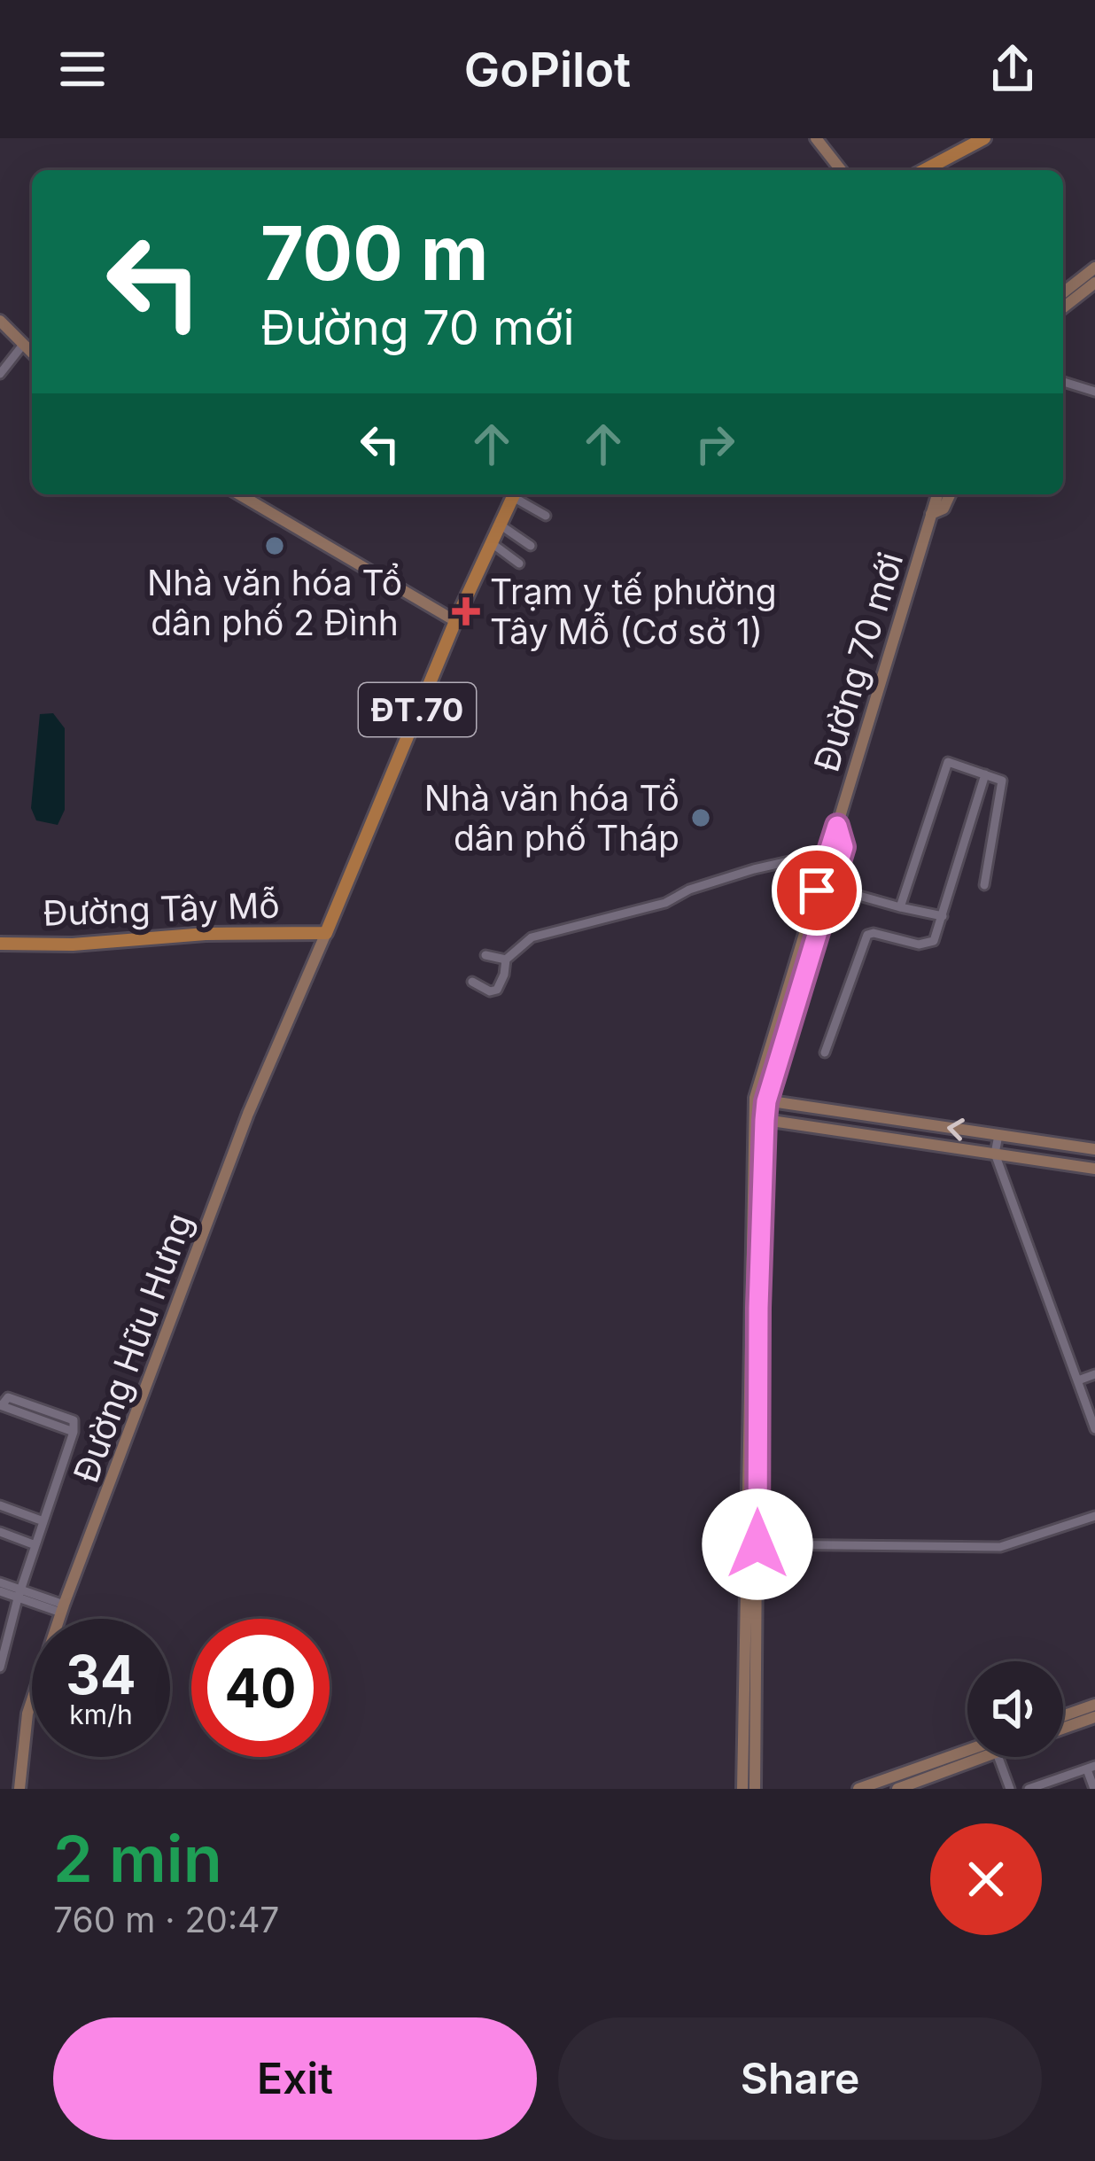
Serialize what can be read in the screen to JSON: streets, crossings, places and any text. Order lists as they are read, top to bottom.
{
  "streets": {
    "main road": ["ĐT.70", "Đường Tây Mỗ"],
    "street": ["Đường 70 mới", "Đường Hữu Hưng"]
  },
  "crossings": [
    ["ĐT.70", "Đường Tây Mỗ"],
    ["ĐT.70", "Đường Hữu Hưng"],
    ["Đường Tây Mỗ", "Đường Hữu Hưng"]
  ],
  "places": {
    "other": ["Nhà văn hóa Tổ dân phố 2 Đình", "Nhà văn hóa Tổ dân phố Tháp"],
    "health": ["Trạm y tế phường Tây Mỗ (Cơ sở 1)"]
  },
  "page": {
    "header": "GoPilot",
    "turn": ["700 m", "Đường 70 mới"],
    "speed": "34 km/h",
    "limit": "40",
    "heading": ["2 min", "760 m · 20:47"],
    "buttons": ["Exit", "Share"]
  }
}
